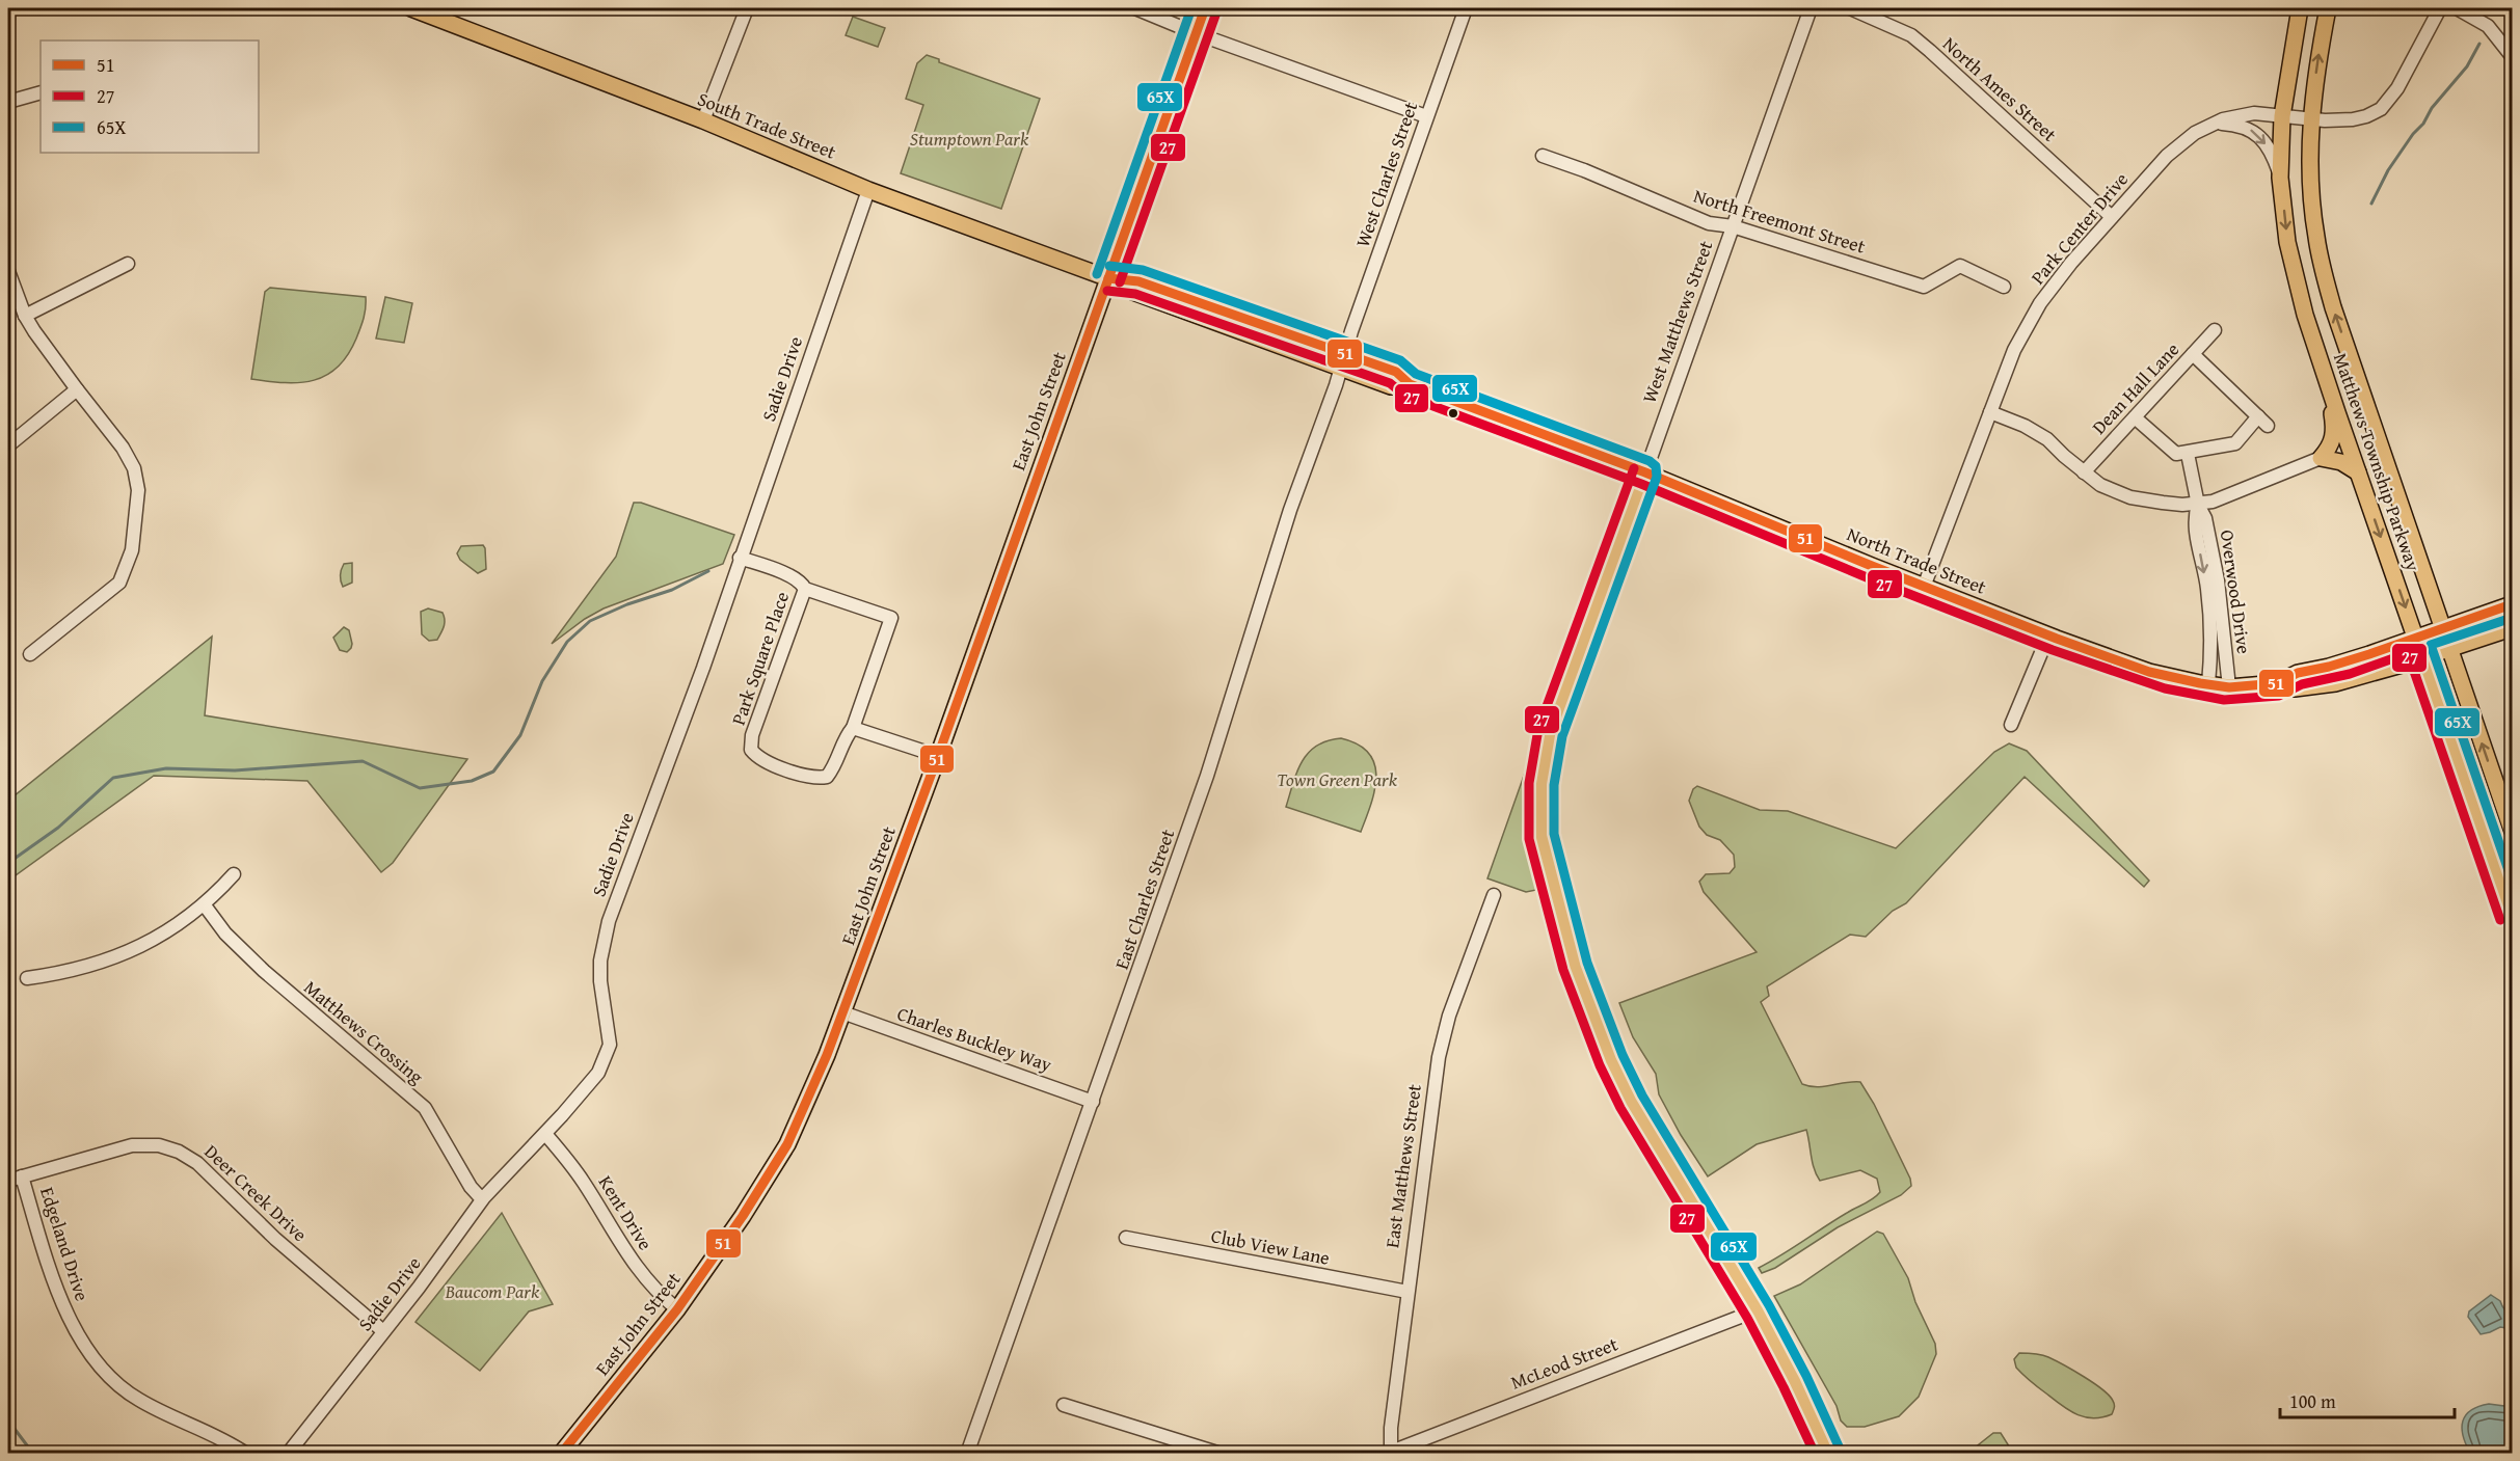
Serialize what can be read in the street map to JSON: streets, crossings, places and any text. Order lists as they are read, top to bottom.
{
  "streets": {
    "main road": [
      "South Trade Street",
      "East John Street",
      "Matthews Township Parkway",
      "North Trade Street"
    ],
    "street": [
      "North Ames Street",
      "West Charles Street",
      "North Freemont Street",
      "Park Center Drive",
      "West Matthews Street",
      "Sadie Drive",
      "Dean Hall Lane",
      "Overwood Drive",
      "Park Square Place",
      "East Charles Street",
      "Matthews Crossing",
      "Charles Buckley Way",
      "East Matthews Street",
      "Deer Creek Drive",
      "Kent Drive",
      "Edgeland Drive",
      "Club View Lane",
      "McLeod Street"
    ]
  },
  "crossings": [
    ["North Ames Street", "Park Center Drive"],
    ["South Trade Street", "Sadie Drive"],
    ["South Trade Street", "East John Street"],
    ["South Trade Street", "North Trade Street"],
    ["West Charles Street", "North Trade Street"],
    ["West Charles Street", "East Charles Street"],
    ["North Freemont Street", "West Matthews Street"],
    ["Park Center Drive", "Matthews Township Parkway"],
    ["Park Center Drive", "North Trade Street"],
    ["West Matthews Street", "North Trade Street"],
    ["Sadie Drive", "Park Square Place"],
    ["Sadie Drive", "Matthews Crossing"],
    ["Sadie Drive", "Deer Creek Drive"],
    ["Sadie Drive", "Kent Drive"],
    ["East John Street", "North Trade Street"],
    ["East John Street", "Charles Buckley Way"],
    ["East John Street", "Kent Drive"],
    ["Matthews Township Parkway", "North Trade Street"],
    ["North Trade Street", "Overwood Drive"],
    ["North Trade Street", "East Charles Street"],
    ["East Charles Street", "Charles Buckley Way"],
    ["East Matthews Street", "Club View Lane"],
    ["East Matthews Street", "McLeod Street"],
    ["Deer Creek Drive", "Edgeland Drive"]
  ],
  "parks": ["Stumptown Park", "Town Green Park", "Baucom Park"],
  "lines": ["transit line 51", "transit line 65X", "transit line 27"],
  "legend": ["51", "27", "65X"],
  "scale_bar": "100 m"
}
